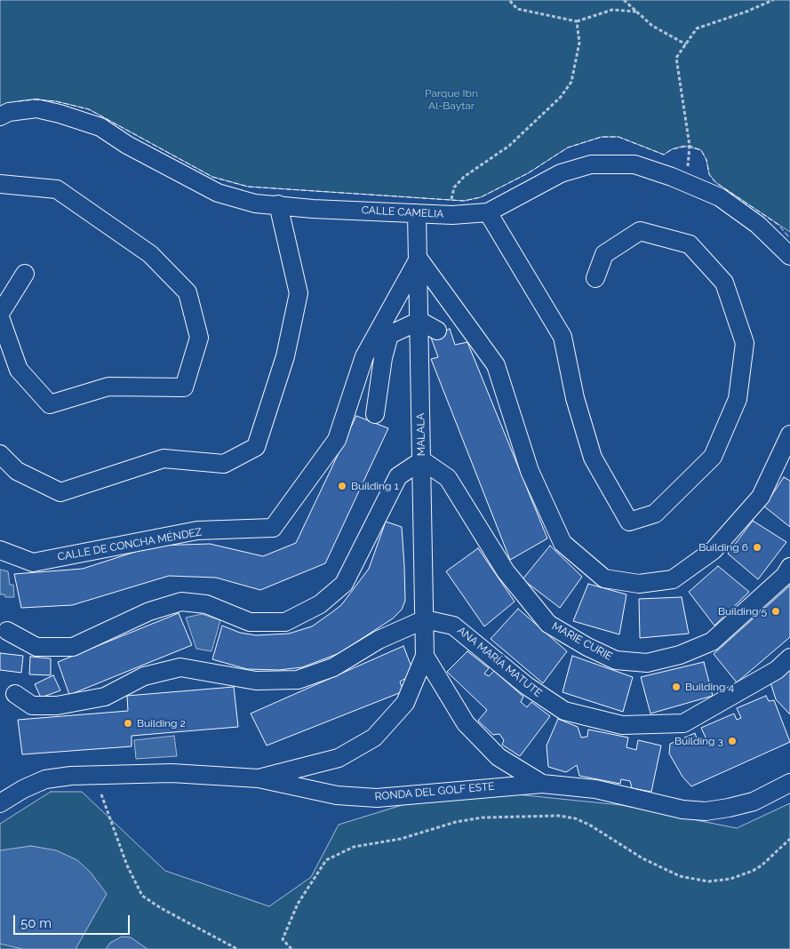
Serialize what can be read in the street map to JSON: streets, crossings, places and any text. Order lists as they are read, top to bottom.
{
  "streets": {
    "street": [
      "CALLE CAMELIA",
      "MALALA",
      "CALLE DE CONCHA MÉNDEZ",
      "MARIE CURIE",
      "ANA MARÍA MATUTE",
      "RONDA DEL GOLF ESTE"
    ]
  },
  "crossings": [
    ["CALLE CAMELIA", "MALALA"],
    ["MALALA", "CALLE DE CONCHA MÉNDEZ"],
    ["MALALA", "MARIE CURIE"],
    ["MALALA", "ANA MARÍA MATUTE"]
  ],
  "parks": ["Parque Ibn Al-Baytar"],
  "places": [
    "Building 1",
    "Building 6",
    "Building 5",
    "Building 4",
    "Building 2",
    "Building 3"
  ],
  "scale_bar": "50 m"
}
